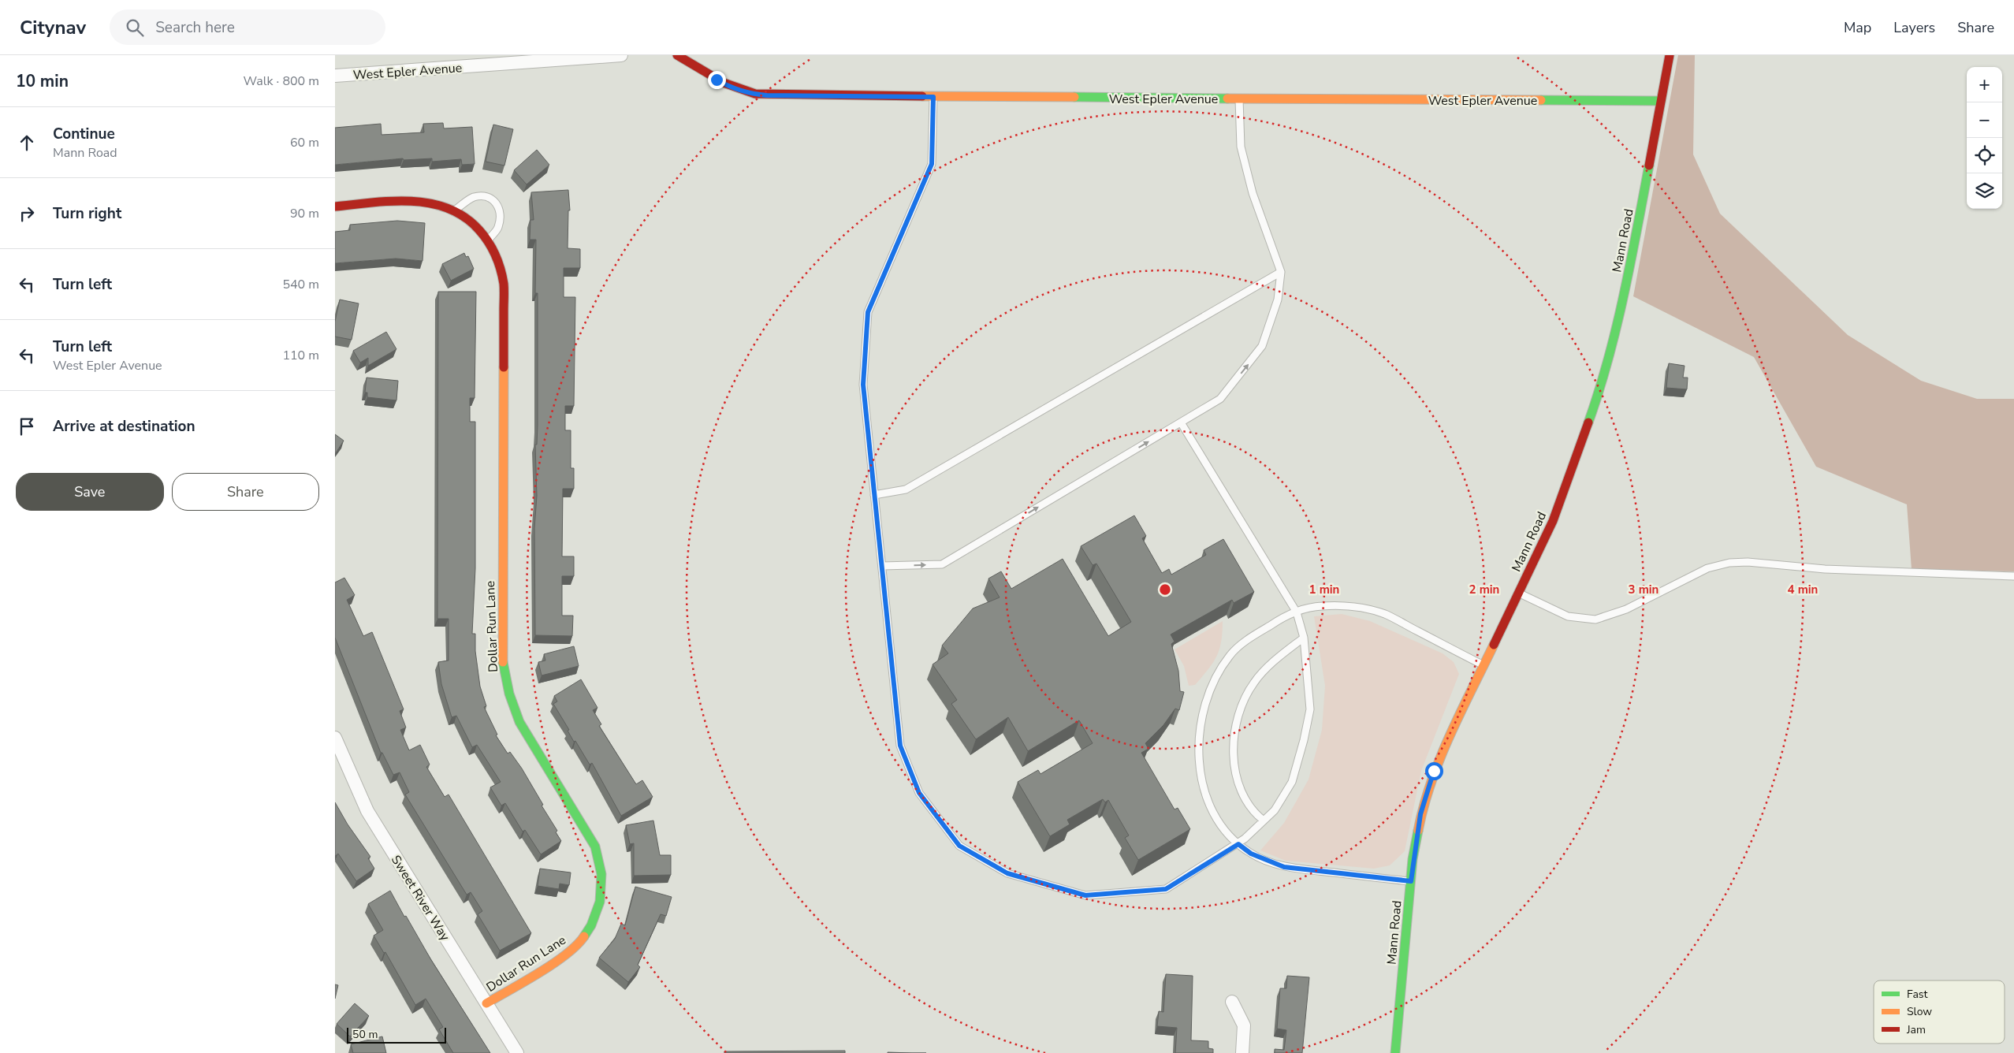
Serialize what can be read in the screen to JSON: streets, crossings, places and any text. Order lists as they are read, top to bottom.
{
  "streets": {
    "street": [
      "West Epler Avenue",
      "Mann Road",
      "Dollar Run Lane",
      "Sweet River Way"
    ]
  },
  "crossings": [
    ["West Epler Avenue", "Mann Road"],
    ["Dollar Run Lane", "Sweet River Way"]
  ],
  "legend": ["Fast", "Slow", "Jam"],
  "scale_bar": "50 m",
  "page": {
    "header": "Citynav",
    "search": "Search here",
    "nav": ["Map", "Layers", "Share"],
    "heading": ["10 min", "Walk · 800 m"],
    "map_buttons": ["+", "−"],
    "list": [
      ["Continue", "Mann Road", "60 m"],
      ["Turn right", "90 m"],
      ["Turn left", "540 m"],
      ["Turn left", "West Epler Avenue", "110 m"],
      "Arrive at destination"
    ],
    "buttons": ["Save", "Share"],
    "scale": "50 m"
  },
  "rings": [
    "1 min",
    "2 min",
    "3 min",
    "4 min"
  ]
}
